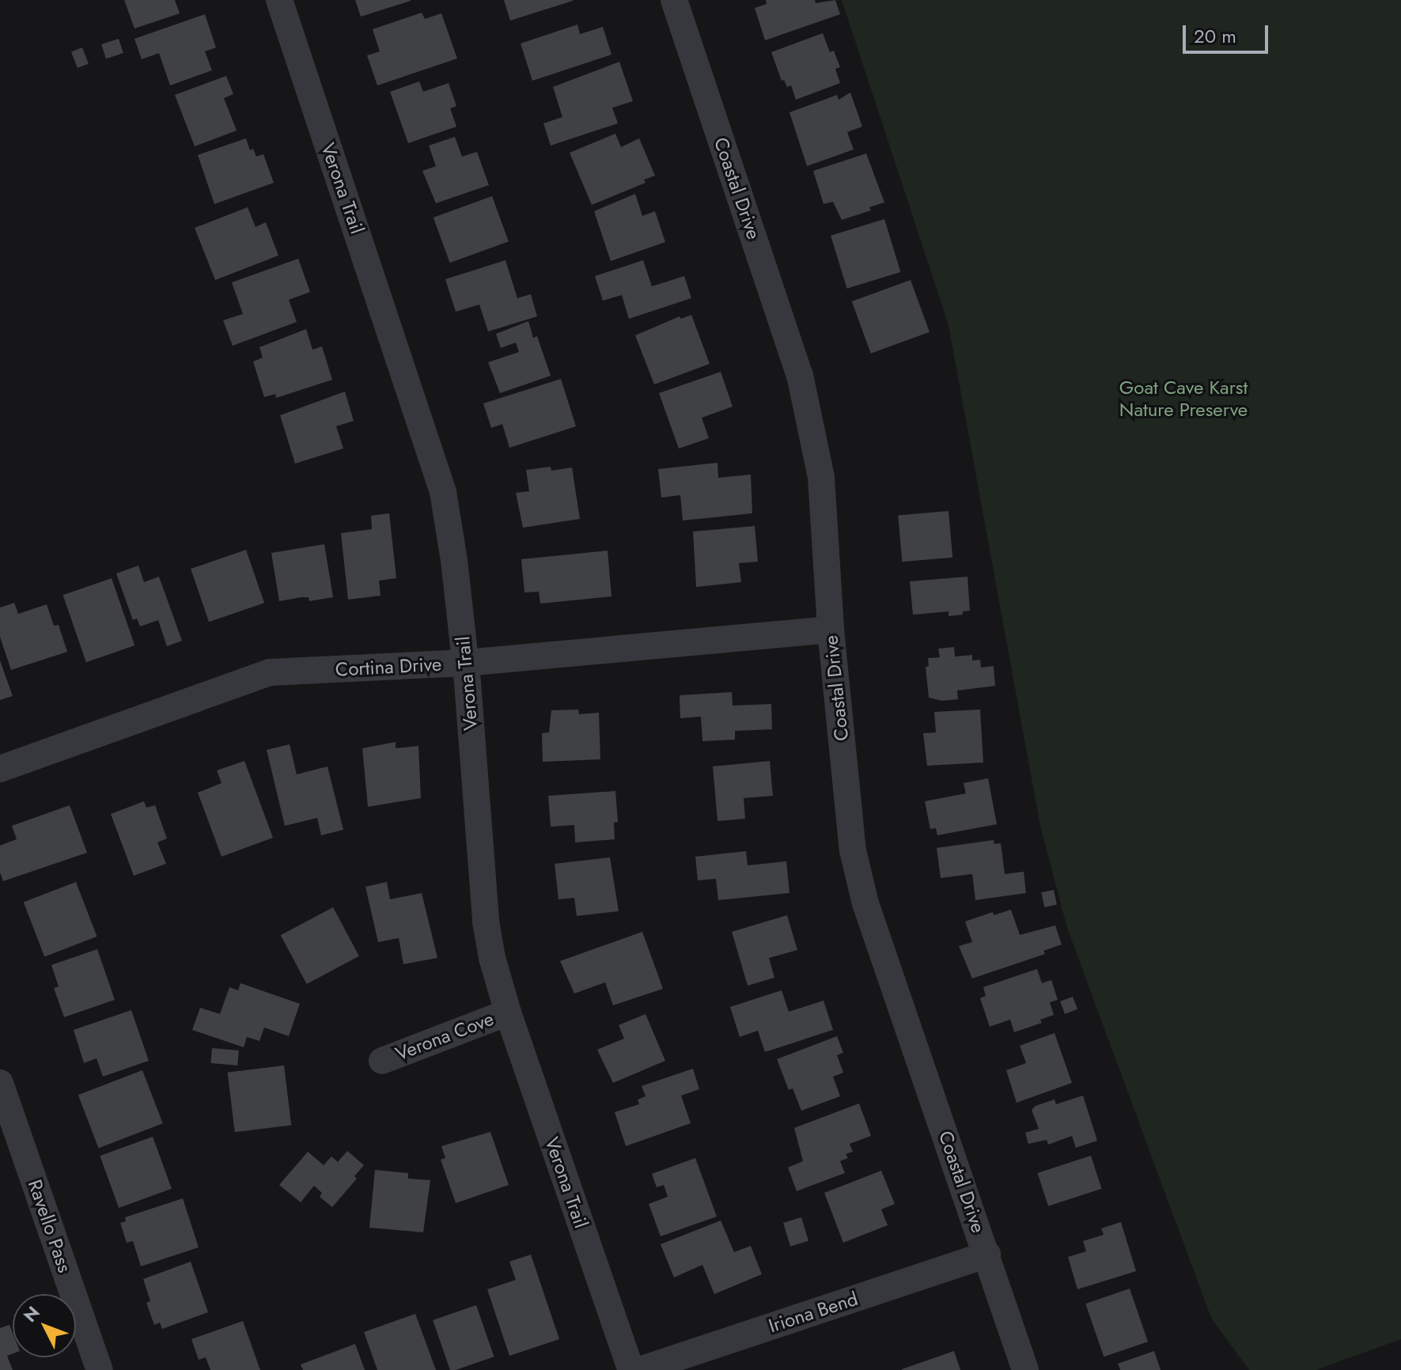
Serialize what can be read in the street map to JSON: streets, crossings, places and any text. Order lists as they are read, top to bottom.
{
  "streets": {
    "street": [
      "Verona Trail",
      "Coastal Drive",
      "Cortina Drive",
      "Verona Cove",
      "Ravello Pass",
      "Iriona Bend"
    ]
  },
  "crossings": [
    ["Verona Trail", "Cortina Drive"],
    ["Verona Trail", "Verona Cove"],
    ["Coastal Drive", "Cortina Drive"],
    ["Coastal Drive", "Iriona Bend"]
  ],
  "parks": ["Goat Cave Karst Nature Preserve"],
  "scale_bar": "20 m",
  "north": "top left"
}
